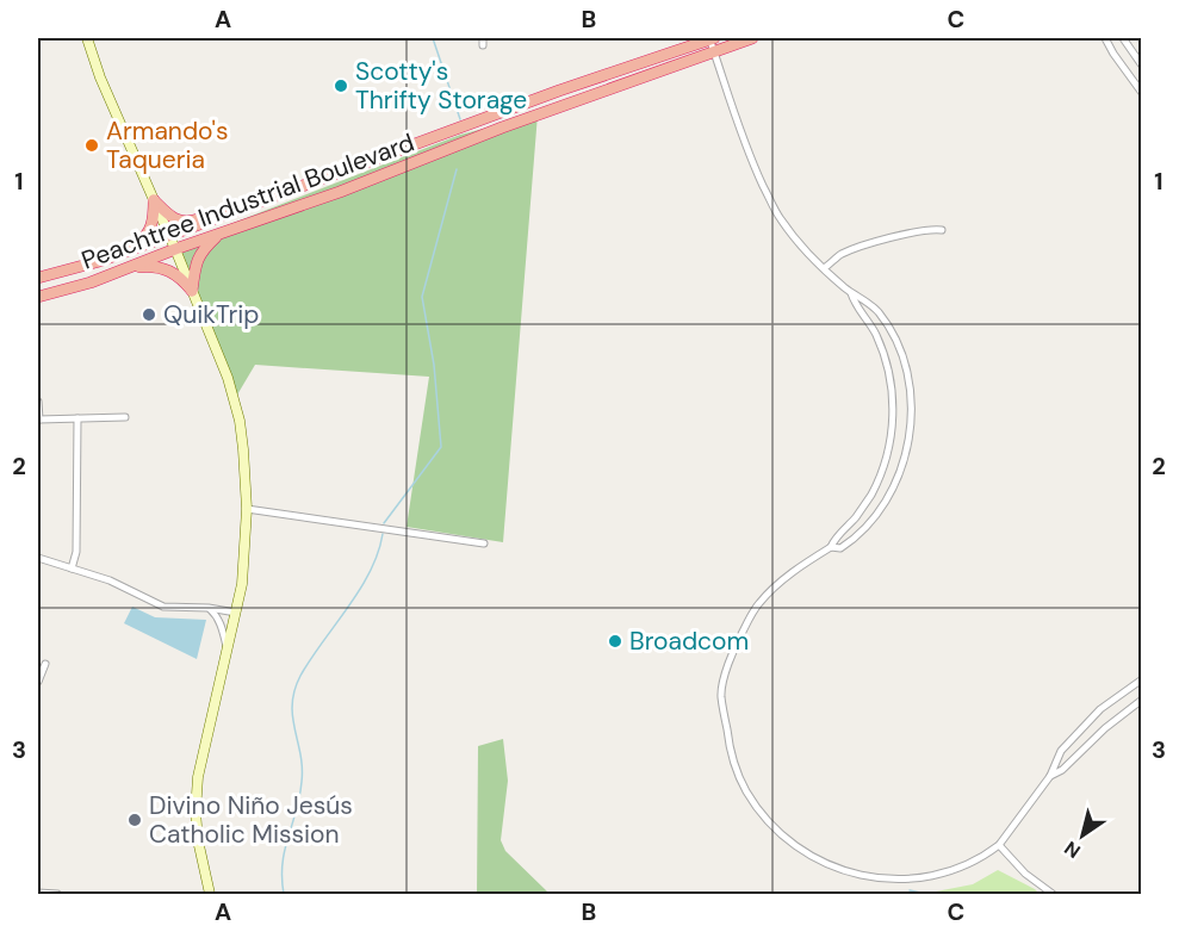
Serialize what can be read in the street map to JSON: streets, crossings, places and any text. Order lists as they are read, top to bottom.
{
  "streets": {
    "highway": ["Peachtree Industrial Boulevard"]
  },
  "places": [
    "Scotty's Thrifty Storage",
    "Armando's Taqueria",
    "QuikTrip",
    "Broadcom",
    "Divino Niño Jesús Catholic Mission"
  ],
  "north": "bottom left",
  "grid": {
    "columns": ["A", "B", "C"],
    "rows": ["1", "2", "3"]
  }
}
